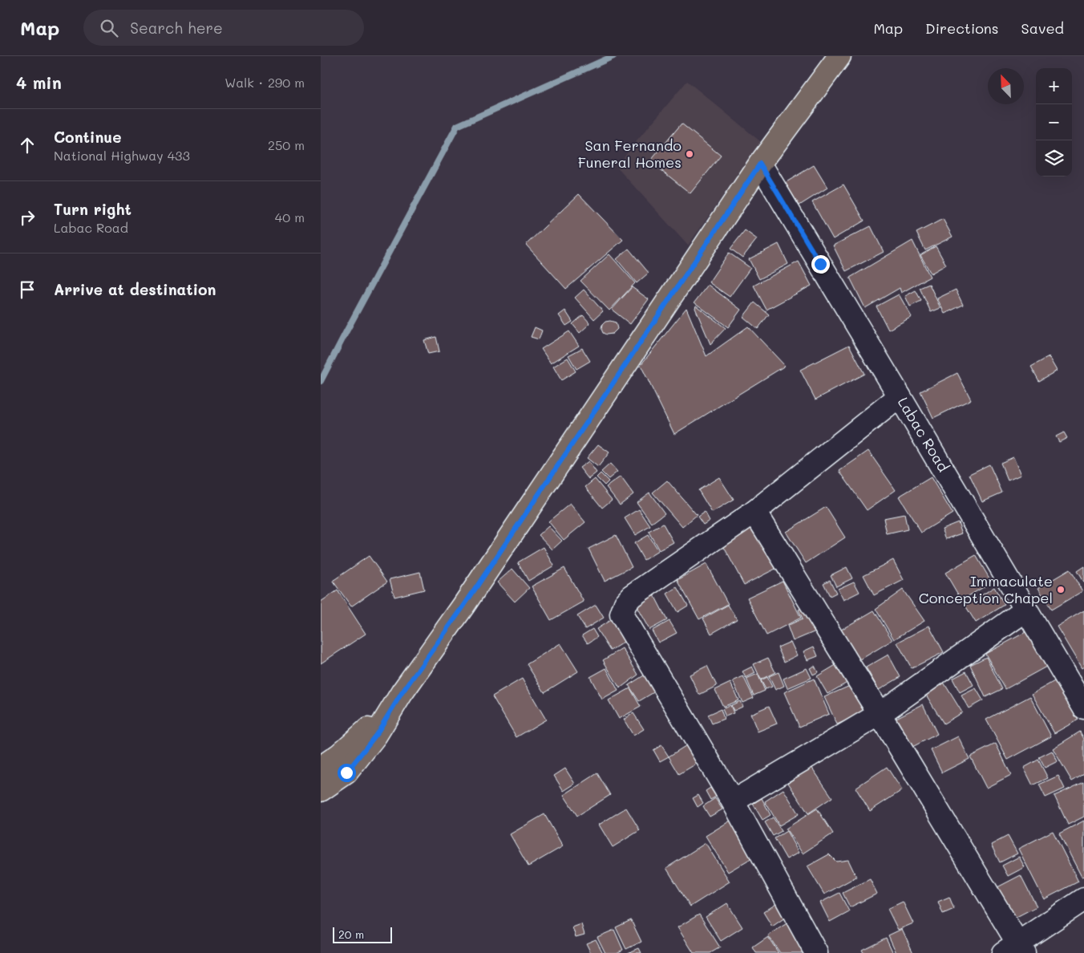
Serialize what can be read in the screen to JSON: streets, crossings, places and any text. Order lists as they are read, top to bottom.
{
  "streets": {
    "street": ["Labac Road"]
  },
  "places": ["San Fernando Funeral Homes", "Immaculate Conception Chapel"],
  "scale_bar": "20 m",
  "north": "top left",
  "page": {
    "header": "Map",
    "search": "Search here",
    "nav": ["Map", "Directions", "Saved"],
    "heading": ["4 min", "Walk · 290 m"],
    "map_buttons": ["+", "−"],
    "list": [
      ["Continue", "National Highway 433", "250 m"],
      ["Turn right", "Labac Road", "40 m"],
      "Arrive at destination"
    ],
    "scale": "20 m"
  }
}
